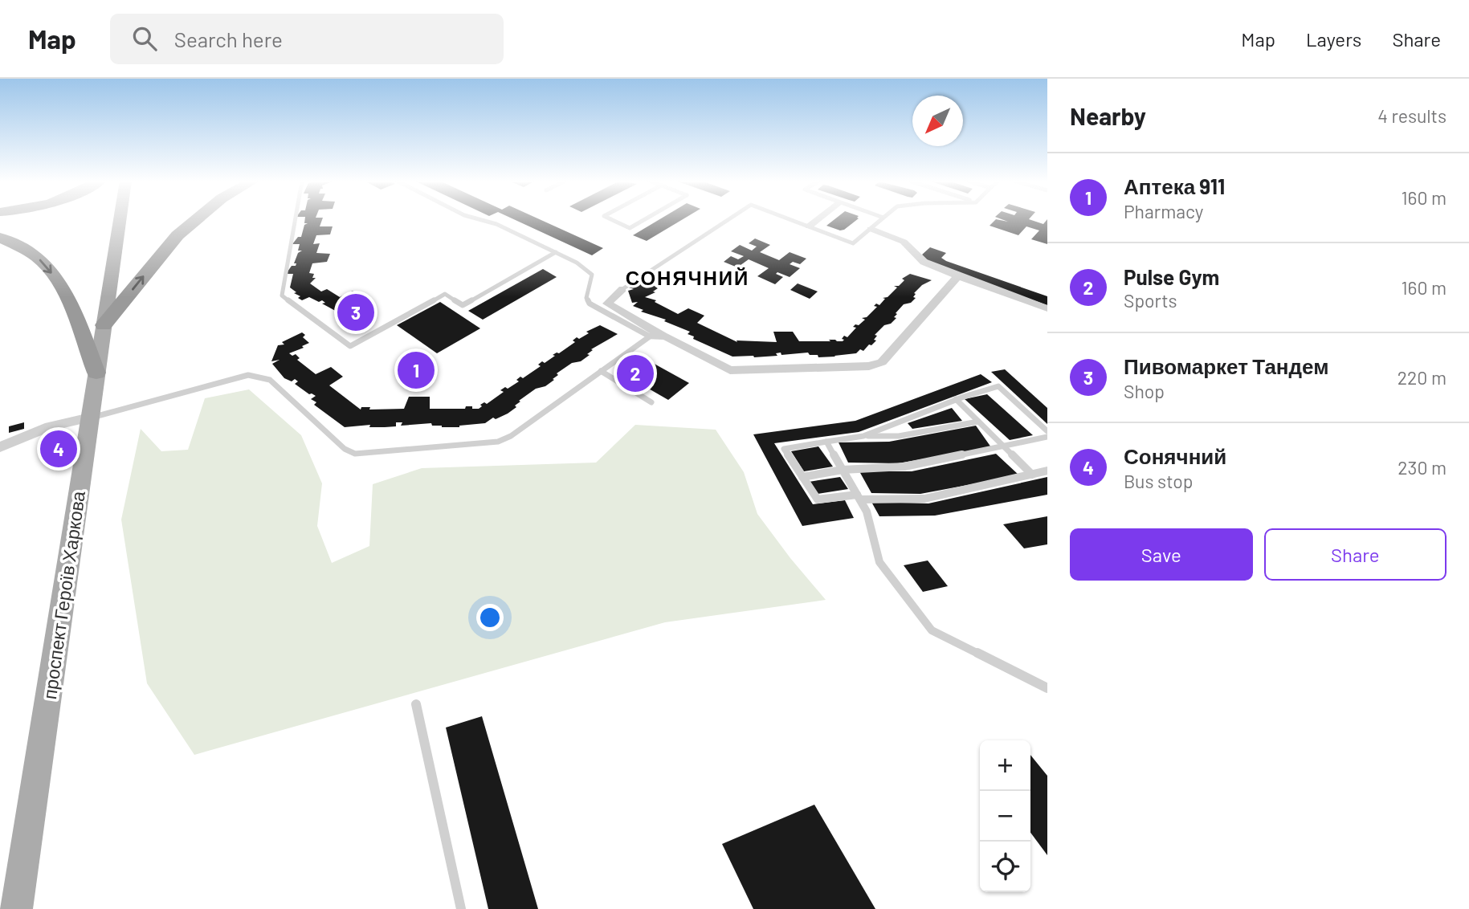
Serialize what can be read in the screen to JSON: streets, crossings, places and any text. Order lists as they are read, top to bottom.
{
  "streets": {
    "main road": ["проспект Героїв Харкова"]
  },
  "districts": ["СОНЯЧНИЙ"],
  "north": "bottom left",
  "page": {
    "header": "Map",
    "search": "Search here",
    "nav": ["Map", "Layers", "Share"],
    "heading": ["Nearby", "4 results"],
    "list": [
      {
        "mark": "1",
        "name": "Аптека 911",
        "note": "Pharmacy",
        "value": "160 m"
      },
      {
        "mark": "2",
        "name": "Pulse Gym",
        "note": "Sports",
        "value": "160 m"
      },
      {
        "mark": "3",
        "name": "Пивомаркет Тандем",
        "note": "Shop",
        "value": "220 m"
      },
      {
        "mark": "4",
        "name": "Сонячний",
        "note": "Bus stop",
        "value": "230 m"
      }
    ],
    "pins": [
      "3",
      "1",
      "2",
      "4"
    ],
    "buttons": ["Save", "Share"],
    "map_buttons": ["+", "−"]
  }
}
